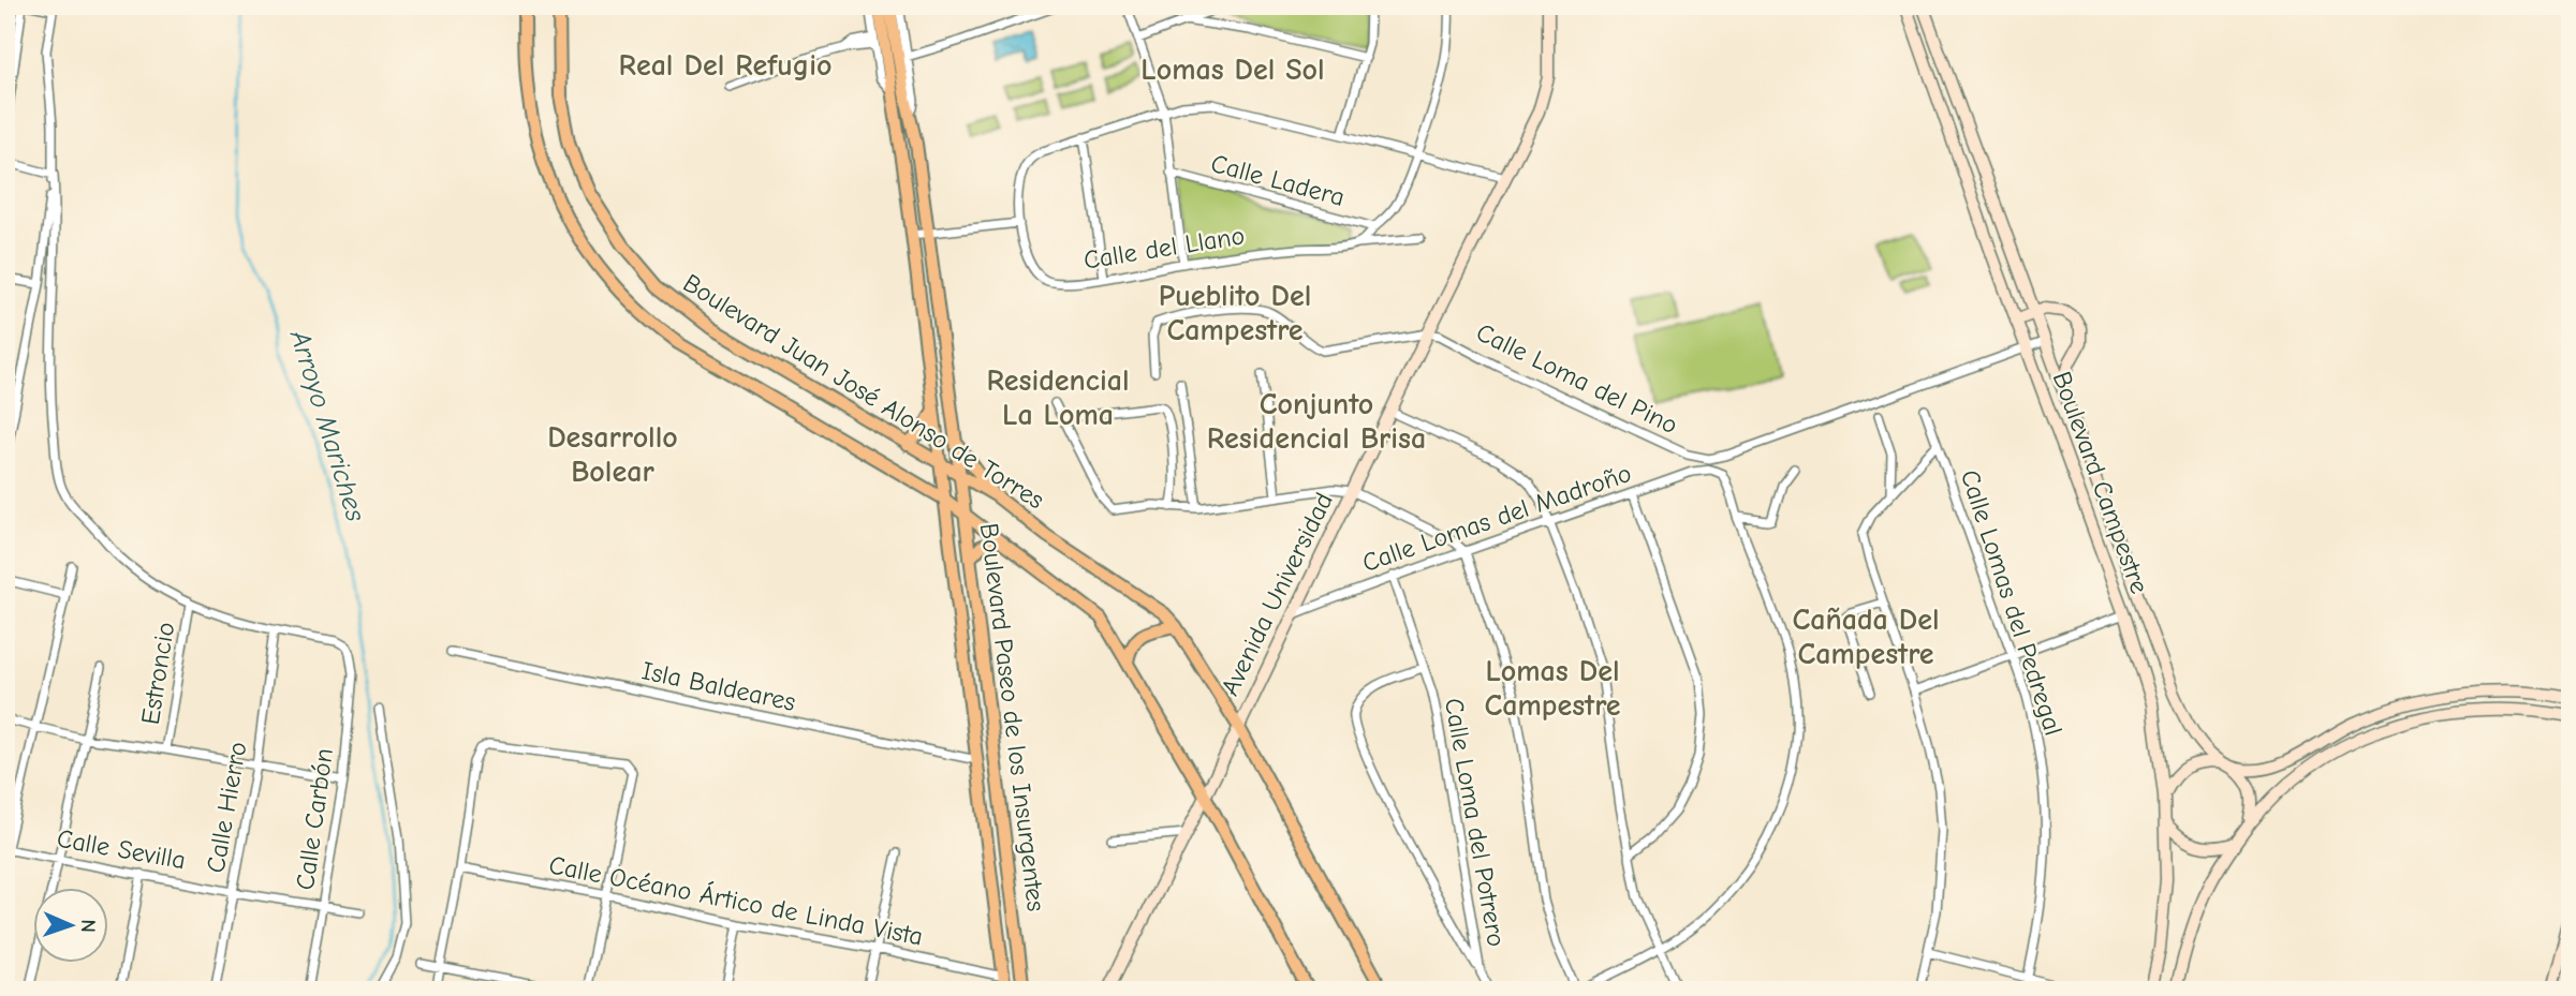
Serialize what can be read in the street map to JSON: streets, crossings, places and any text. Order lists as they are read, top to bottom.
{
  "streets": {
    "main road": ["Boulevard Juan José Alonso de Torres", "Boulevard Paseo de los Insurgentes"],
    "street": [
      "Calle Ladera",
      "Calle del Llano",
      "Calle Loma del Pino",
      "Boulevard Campestre",
      "Calle Lomas del Madroño",
      "Avenida Universidad",
      "Calle Lomas del Pedregal",
      "Estroncio",
      "Isla Baldeares",
      "Calle Hierro",
      "Calle Carbón",
      "Calle Loma del Potrero",
      "Calle Sevilla",
      "Calle Océano Ártico de Linda Vista"
    ]
  },
  "crossings": [
    ["Calle Loma del Pino", "Boulevard Campestre"],
    ["Calle Loma del Pino", "Avenida Universidad"],
    ["Boulevard Juan José Alonso de Torres", "Avenida Universidad"],
    ["Boulevard Juan José Alonso de Torres", "Boulevard Paseo de los Insurgentes"],
    ["Calle Lomas del Madroño", "Avenida Universidad"],
    ["Calle Lomas del Madroño", "Calle Loma del Potrero"],
    ["Isla Baldeares", "Boulevard Paseo de los Insurgentes"],
    ["Boulevard Paseo de los Insurgentes", "Calle Océano Ártico de Linda Vista"],
    ["Calle Hierro", "Calle Carbón"],
    ["Calle Hierro", "Calle Sevilla"],
    ["Calle Carbón", "Calle Sevilla"]
  ],
  "districts": [
    "Real Del Refugio",
    "Lomas Del Sol",
    "Pueblito Del Campestre",
    "Residencial La Loma",
    "Conjunto Residencial Brisa",
    "Desarrollo Bolear",
    "Cañada Del Campestre",
    "Lomas Del Campestre"
  ],
  "water": ["Arroyo Mariches"],
  "north": "right"
}
